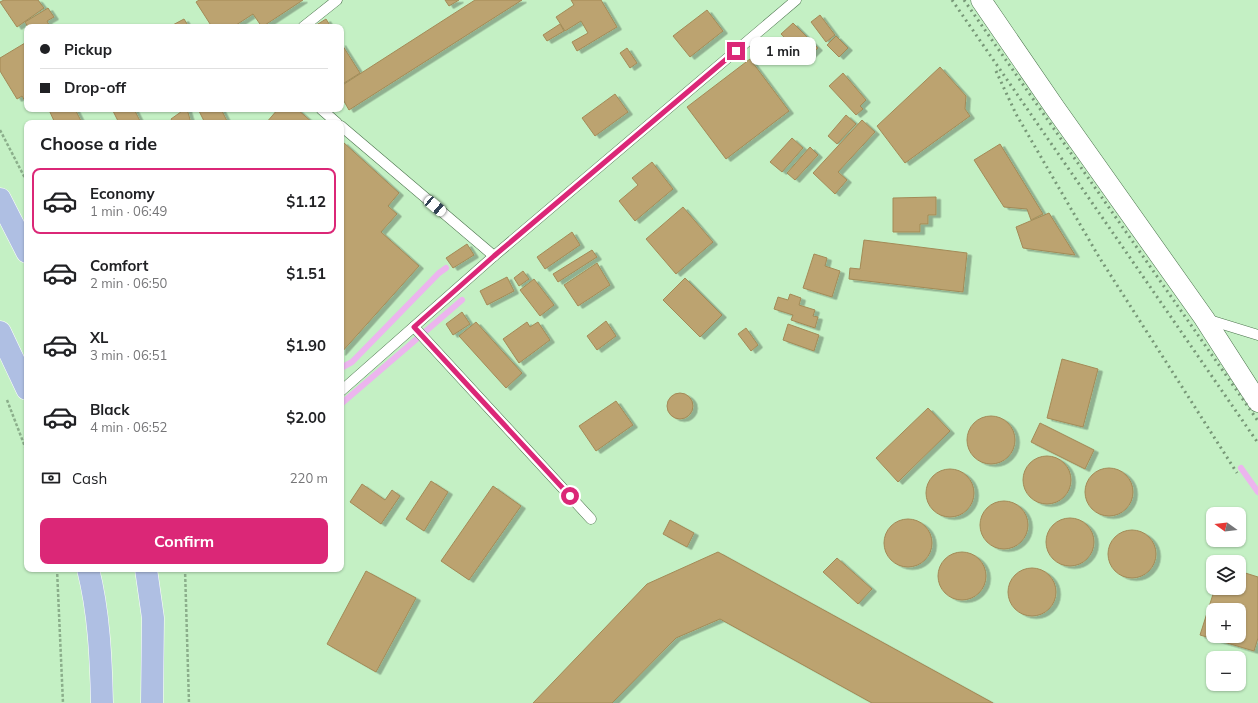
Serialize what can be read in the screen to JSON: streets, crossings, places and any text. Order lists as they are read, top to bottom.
{
  "north": "left",
  "page": {
    "banner": ["Pickup", "Drop-off"],
    "bubble": "1 min",
    "heading": "Choose a ride",
    "list": [
      {
        "name": "Economy",
        "note": "1 min · 06:49",
        "value": "$1.12"
      },
      {
        "name": "Comfort",
        "note": "2 min · 06:50",
        "value": "$1.51"
      },
      {
        "name": "XL",
        "note": "3 min · 06:51",
        "value": "$1.90"
      },
      {
        "name": "Black",
        "note": "4 min · 06:52",
        "value": "$2.00"
      }
    ],
    "pay": ["Cash", "220 m"],
    "map_buttons": ["+", "−"],
    "buttons": "Confirm"
  }
}
